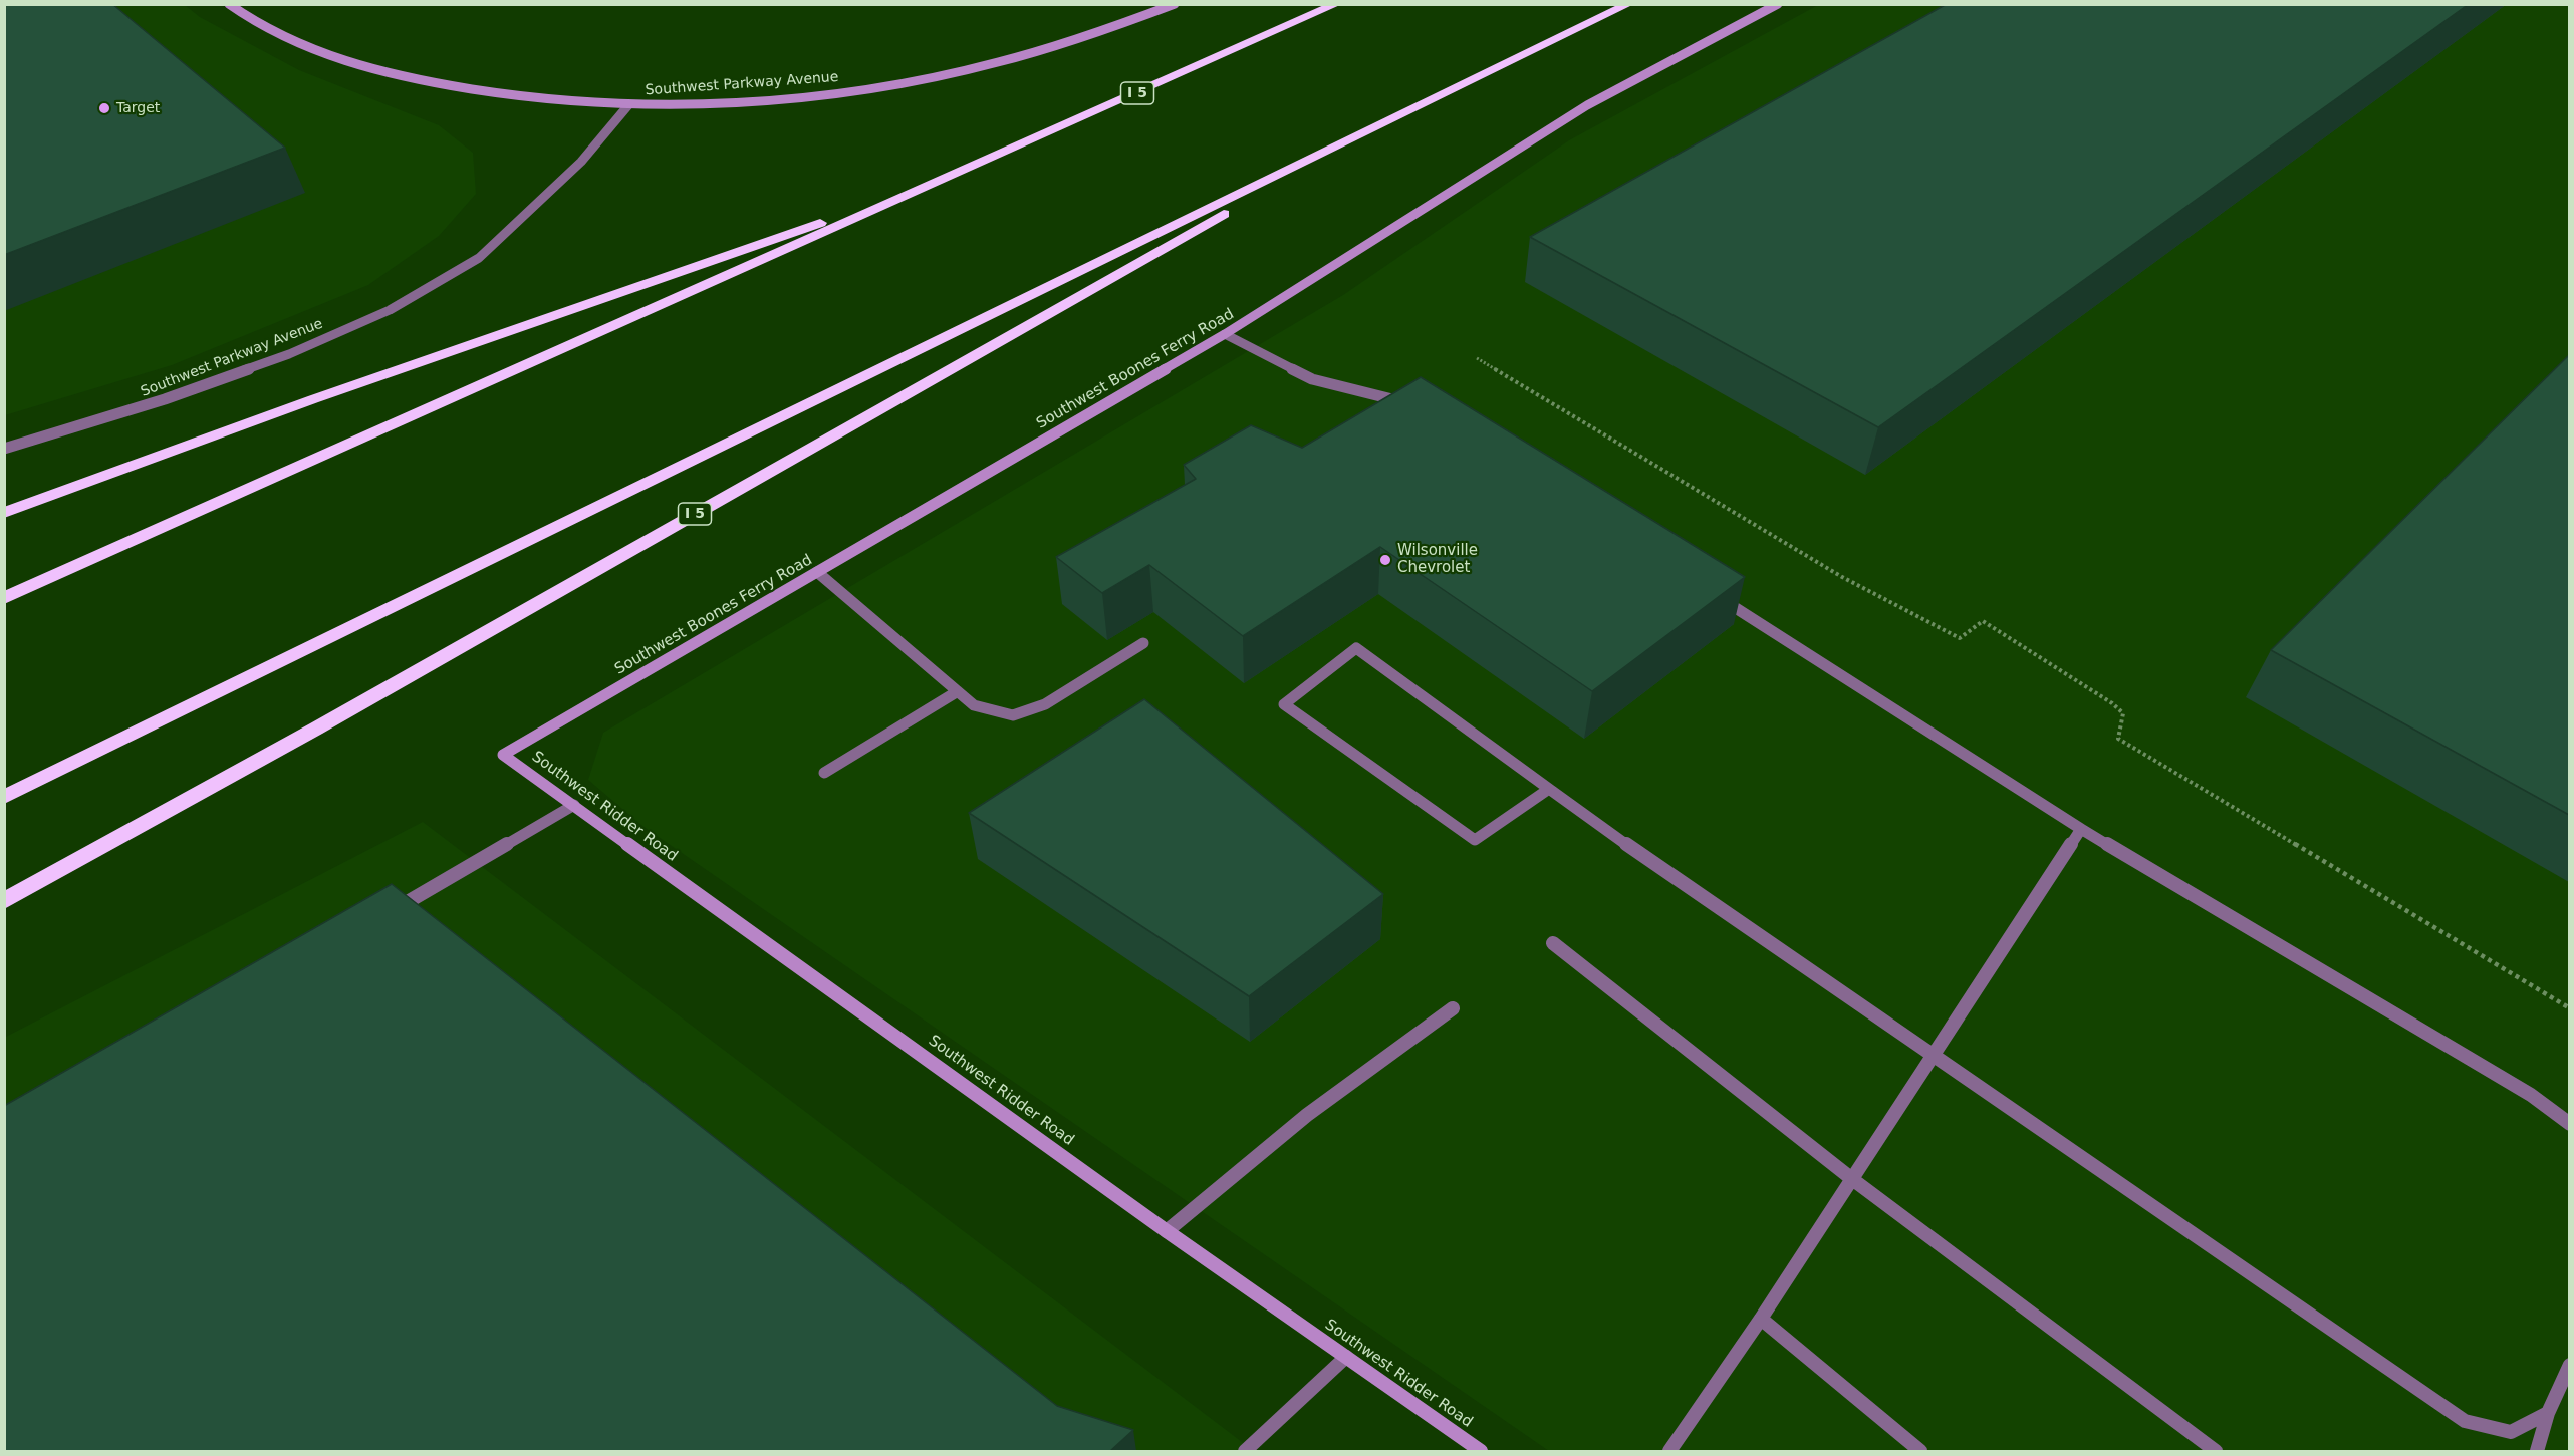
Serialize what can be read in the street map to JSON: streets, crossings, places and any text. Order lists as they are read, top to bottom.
{
  "streets": {
    "highway": ["I 5"],
    "street": ["Southwest Parkway Avenue", "Southwest Boones Ferry Road", "Southwest Ridder Road"]
  },
  "crossings": [
    ["Southwest Boones Ferry Road", "Southwest Ridder Road"]
  ],
  "places": ["Target", "Wilsonville Chevrolet"]
}
